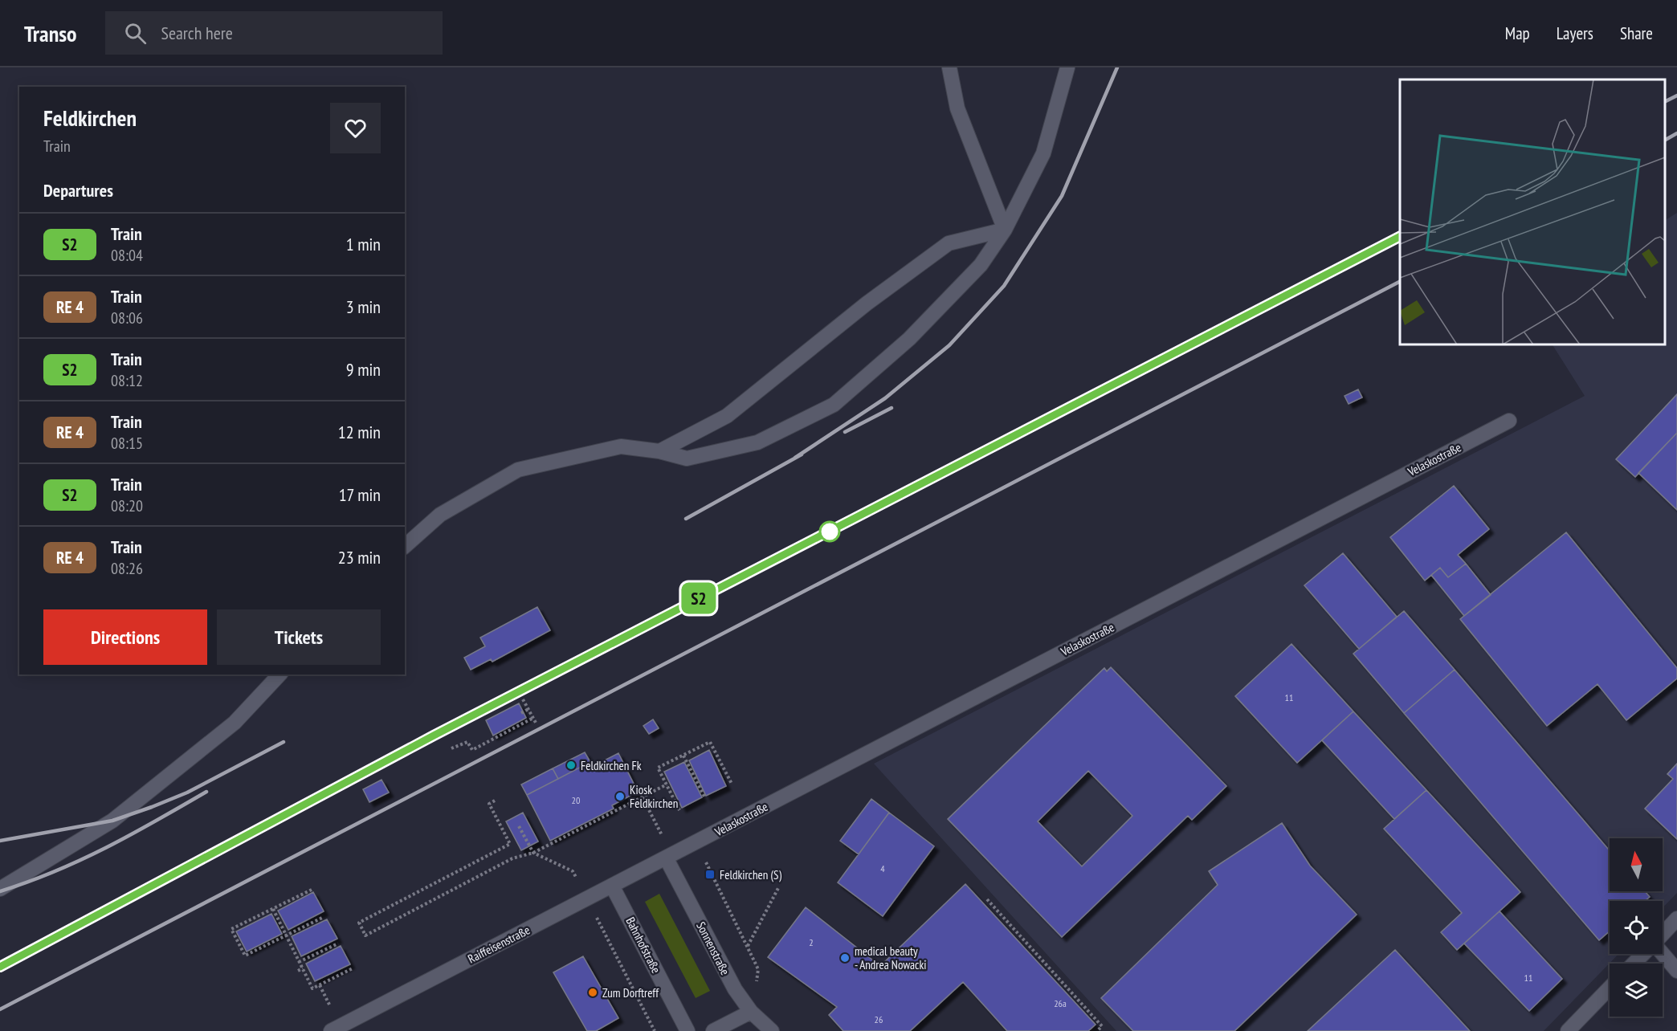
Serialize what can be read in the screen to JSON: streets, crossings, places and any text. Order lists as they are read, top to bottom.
{
  "streets": {
    "street": [
      "Velaskostraße",
      "Raiffeisenstraße",
      "Bahnhofstraße",
      "Sonnenstraße"
    ]
  },
  "crossings": [
    ["Velaskostraße", "Raiffeisenstraße"],
    ["Velaskostraße", "Sonnenstraße"],
    ["Raiffeisenstraße", "Bahnhofstraße"],
    ["Raiffeisenstraße", "Sonnenstraße"]
  ],
  "places": {
    "other": [
      "Feldkirchen Fk",
      "Kiosk Feldkirchen",
      "medical beauty - Andrea Nowacki",
      "Zum Dorftreff"
    ],
    "transit": ["Feldkirchen (S)"]
  },
  "house_numbers": [
    "11",
    "20",
    "4",
    "2",
    "11",
    "26a",
    "26"
  ],
  "north": "top",
  "page": {
    "header": "Transo",
    "search": "Search here",
    "nav": ["Map", "Layers", "Share"],
    "on_map": "S2",
    "heading": [
      ["Feldkirchen", "Train"],
      "Departures"
    ],
    "list": [
      {
        "mark": "S2",
        "name": "Train",
        "note": "08:04",
        "value": "1 min"
      },
      {
        "mark": "RE 4",
        "name": "Train",
        "note": "08:06",
        "value": "3 min"
      },
      {
        "mark": "S2",
        "name": "Train",
        "note": "08:12",
        "value": "9 min"
      },
      {
        "mark": "RE 4",
        "name": "Train",
        "note": "08:15",
        "value": "12 min"
      },
      {
        "mark": "S2",
        "name": "Train",
        "note": "08:20",
        "value": "17 min"
      },
      {
        "mark": "RE 4",
        "name": "Train",
        "note": "08:26",
        "value": "23 min"
      }
    ],
    "buttons": ["Directions", "Tickets"]
  }
}
